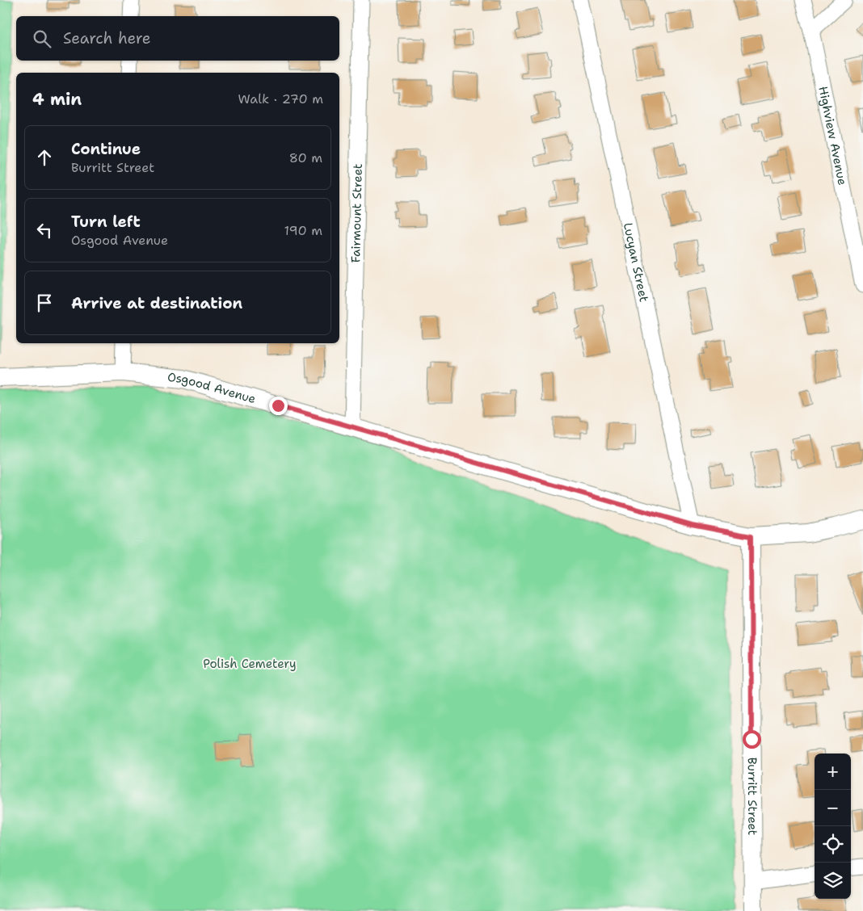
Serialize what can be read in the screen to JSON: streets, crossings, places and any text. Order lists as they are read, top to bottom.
{
  "streets": {
    "street": [
      "Highview Avenue",
      "Fairmount Street",
      "Lucyan Street",
      "Osgood Avenue",
      "Burritt Street"
    ]
  },
  "crossings": [
    ["Fairmount Street", "Osgood Avenue"],
    ["Lucyan Street", "Osgood Avenue"],
    ["Osgood Avenue", "Burritt Street"]
  ],
  "parks": ["Polish Cemetery"],
  "page": {
    "search": "Search here",
    "heading": ["4 min", "Walk · 270 m"],
    "list": [
      ["Continue", "Burritt Street", "80 m"],
      ["Turn left", "Osgood Avenue", "190 m"],
      "Arrive at destination"
    ],
    "map_buttons": ["+", "−"]
  }
}
